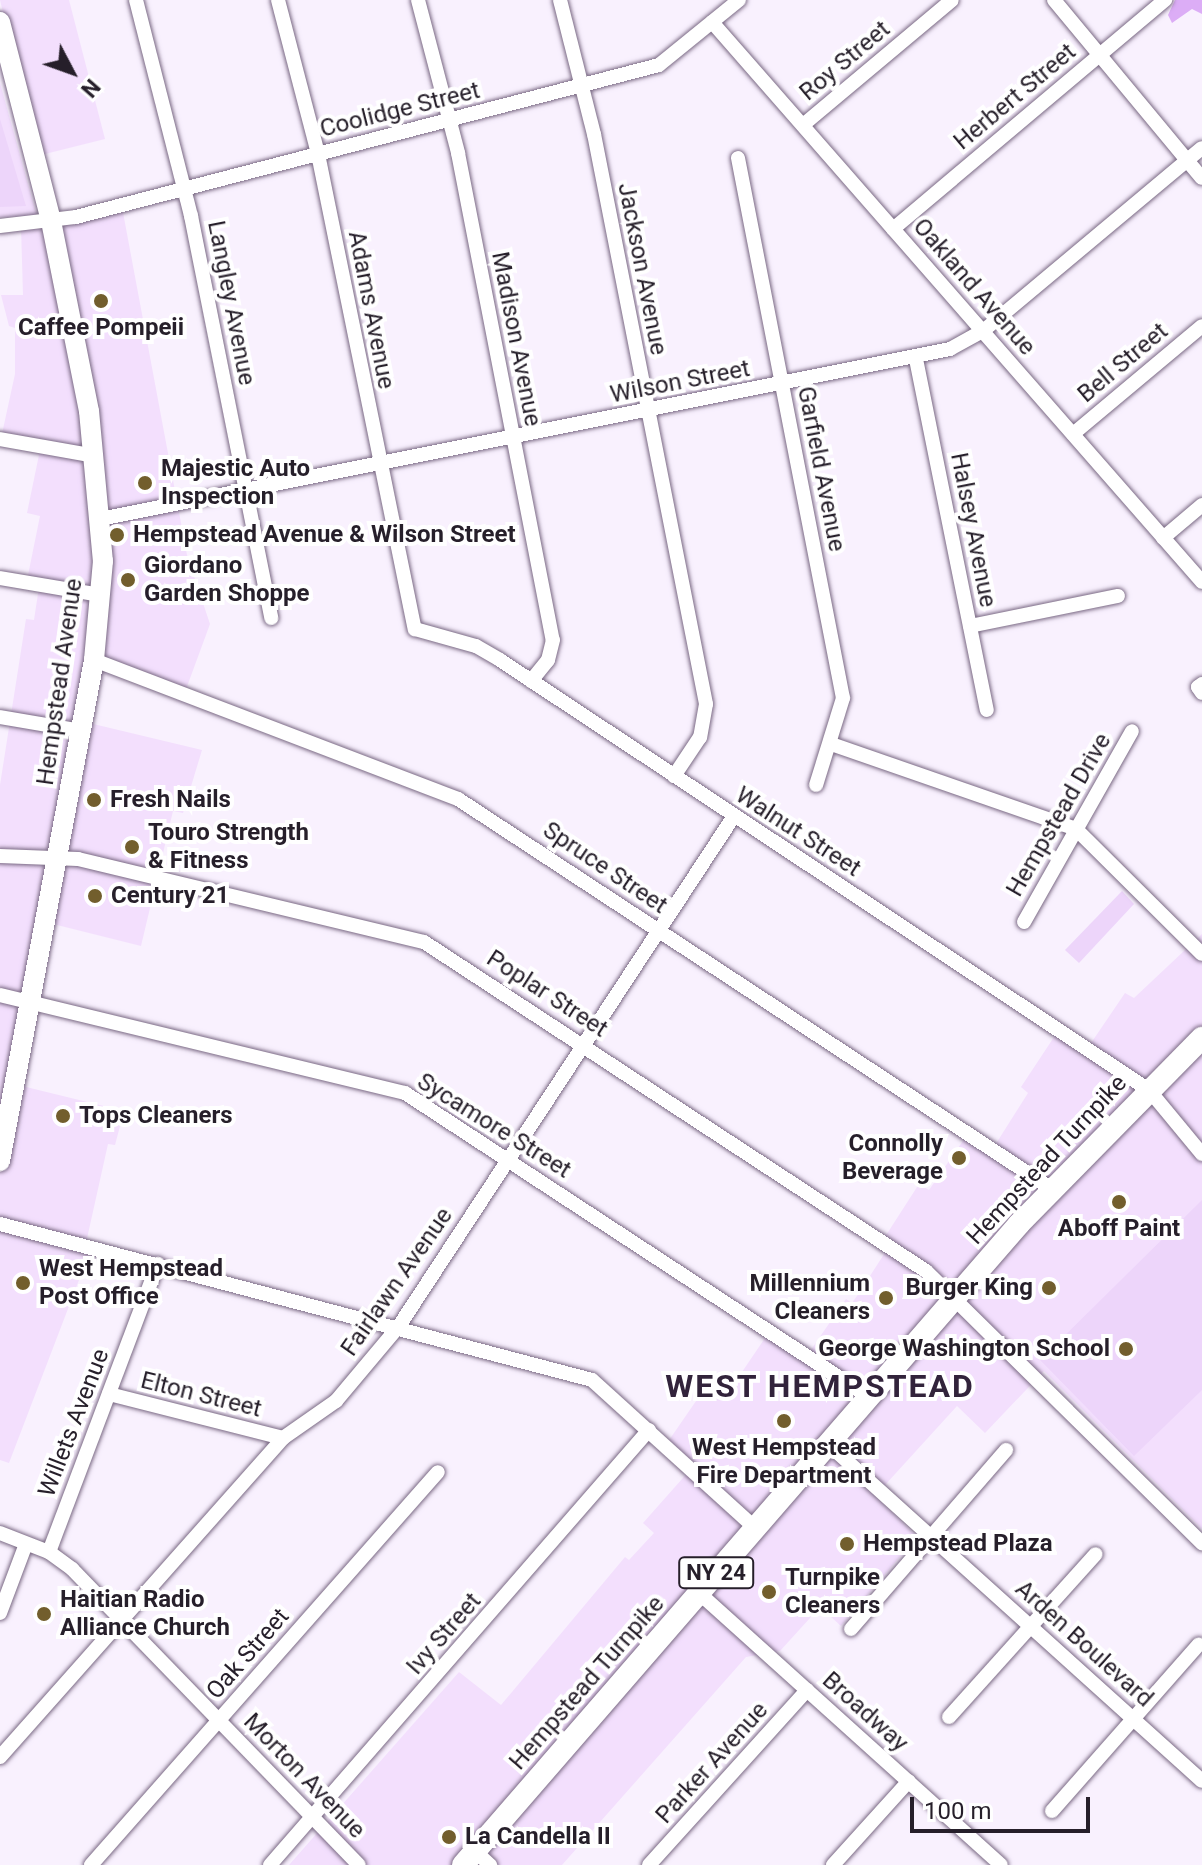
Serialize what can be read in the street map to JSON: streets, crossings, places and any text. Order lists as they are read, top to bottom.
{
  "streets": {
    "main road": ["Hempstead Avenue", "Hempstead Turnpike", "NY 24"],
    "street": [
      "Roy Street",
      "Herbert Street",
      "Coolidge Street",
      "Jackson Avenue",
      "Oakland Avenue",
      "Langley Avenue",
      "Adams Avenue",
      "Madison Avenue",
      "Bell Street",
      "Wilson Street",
      "Garfield Avenue",
      "Halsey Avenue",
      "Hempstead Drive",
      "Walnut Street",
      "Spruce Street",
      "Poplar Street",
      "Sycamore Street",
      "Fairlawn Avenue",
      "Elton Street",
      "Willets Avenue",
      "Ivy Street",
      "Arden Boulevard",
      "Oak Street",
      "Broadway",
      "Parker Avenue",
      "Morton Avenue"
    ]
  },
  "crossings": [
    ["Roy Street", "Oakland Avenue"],
    ["Herbert Street", "Oakland Avenue"],
    ["Coolidge Street", "Jackson Avenue"],
    ["Coolidge Street", "Oakland Avenue"],
    ["Coolidge Street", "Langley Avenue"],
    ["Coolidge Street", "Adams Avenue"],
    ["Coolidge Street", "Madison Avenue"],
    ["Coolidge Street", "Hempstead Avenue"],
    ["Jackson Avenue", "Wilson Street"],
    ["Jackson Avenue", "Walnut Street"],
    ["Oakland Avenue", "Bell Street"],
    ["Oakland Avenue", "Wilson Street"],
    ["Langley Avenue", "Wilson Street"],
    ["Adams Avenue", "Wilson Street"],
    ["Adams Avenue", "Walnut Street"],
    ["Madison Avenue", "Wilson Street"],
    ["Madison Avenue", "Walnut Street"],
    ["Wilson Street", "Garfield Avenue"],
    ["Wilson Street", "Halsey Avenue"],
    ["Wilson Street", "Hempstead Avenue"],
    ["Hempstead Avenue", "Spruce Street"],
    ["Hempstead Avenue", "Poplar Street"],
    ["Hempstead Avenue", "Sycamore Street"],
    ["Walnut Street", "Hempstead Turnpike"],
    ["Walnut Street", "Fairlawn Avenue"],
    ["Spruce Street", "Hempstead Turnpike"],
    ["Spruce Street", "Fairlawn Avenue"],
    ["Poplar Street", "Hempstead Turnpike"],
    ["Poplar Street", "Fairlawn Avenue"],
    ["Sycamore Street", "Hempstead Turnpike"],
    ["Sycamore Street", "Fairlawn Avenue"],
    ["Hempstead Turnpike", "Arden Boulevard"],
    ["Hempstead Turnpike", "Broadway"],
    ["Fairlawn Avenue", "Elton Street"],
    ["Fairlawn Avenue", "Morton Avenue"],
    ["Elton Street", "Willets Avenue"],
    ["Willets Avenue", "Morton Avenue"],
    ["Ivy Street", "Morton Avenue"],
    ["Oak Street", "Morton Avenue"],
    ["Broadway", "Parker Avenue"]
  ],
  "districts": ["WEST HEMPSTEAD"],
  "places": [
    "Caffee Pompeii",
    "Majestic Auto Inspection",
    "Hempstead Avenue & Wilson Street",
    "Giordano Garden Shoppe",
    "Fresh Nails",
    "Touro Strength & Fitness",
    "Century 21",
    "Tops Cleaners",
    "Connolly Beverage",
    "Aboff Paint",
    "West Hempstead Post Office",
    "Burger King",
    "Millennium Cleaners",
    "George Washington School",
    "West Hempstead Fire Department",
    "Hempstead Plaza",
    "Turnpike Cleaners",
    "Haitian Radio Alliance Church",
    "La Candella II"
  ],
  "scale_bar": "100 m",
  "north": "bottom right"
}
